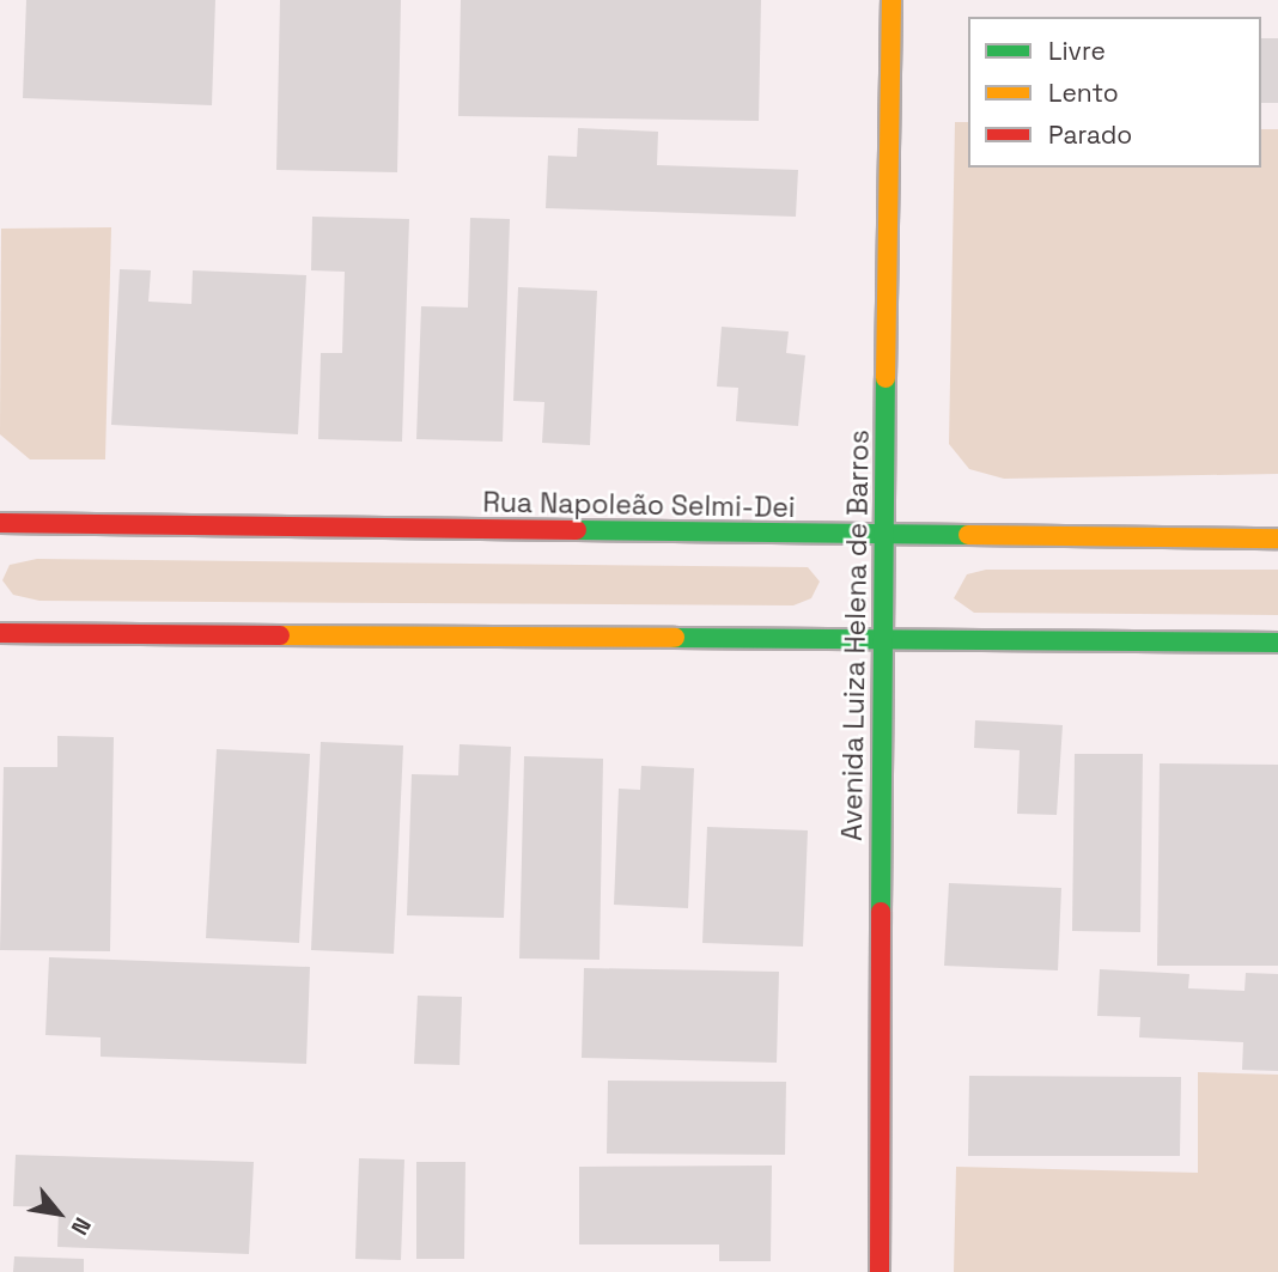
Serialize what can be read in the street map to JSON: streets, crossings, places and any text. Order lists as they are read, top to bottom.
{
  "streets": {
    "main road": ["Rua Napoleão Selmi-Dei", "Avenida Luiza Helena de Barros"]
  },
  "crossings": [
    ["Rua Napoleão Selmi-Dei", "Avenida Luiza Helena de Barros"]
  ],
  "legend": ["Livre", "Lento", "Parado"],
  "north": "bottom right"
}
